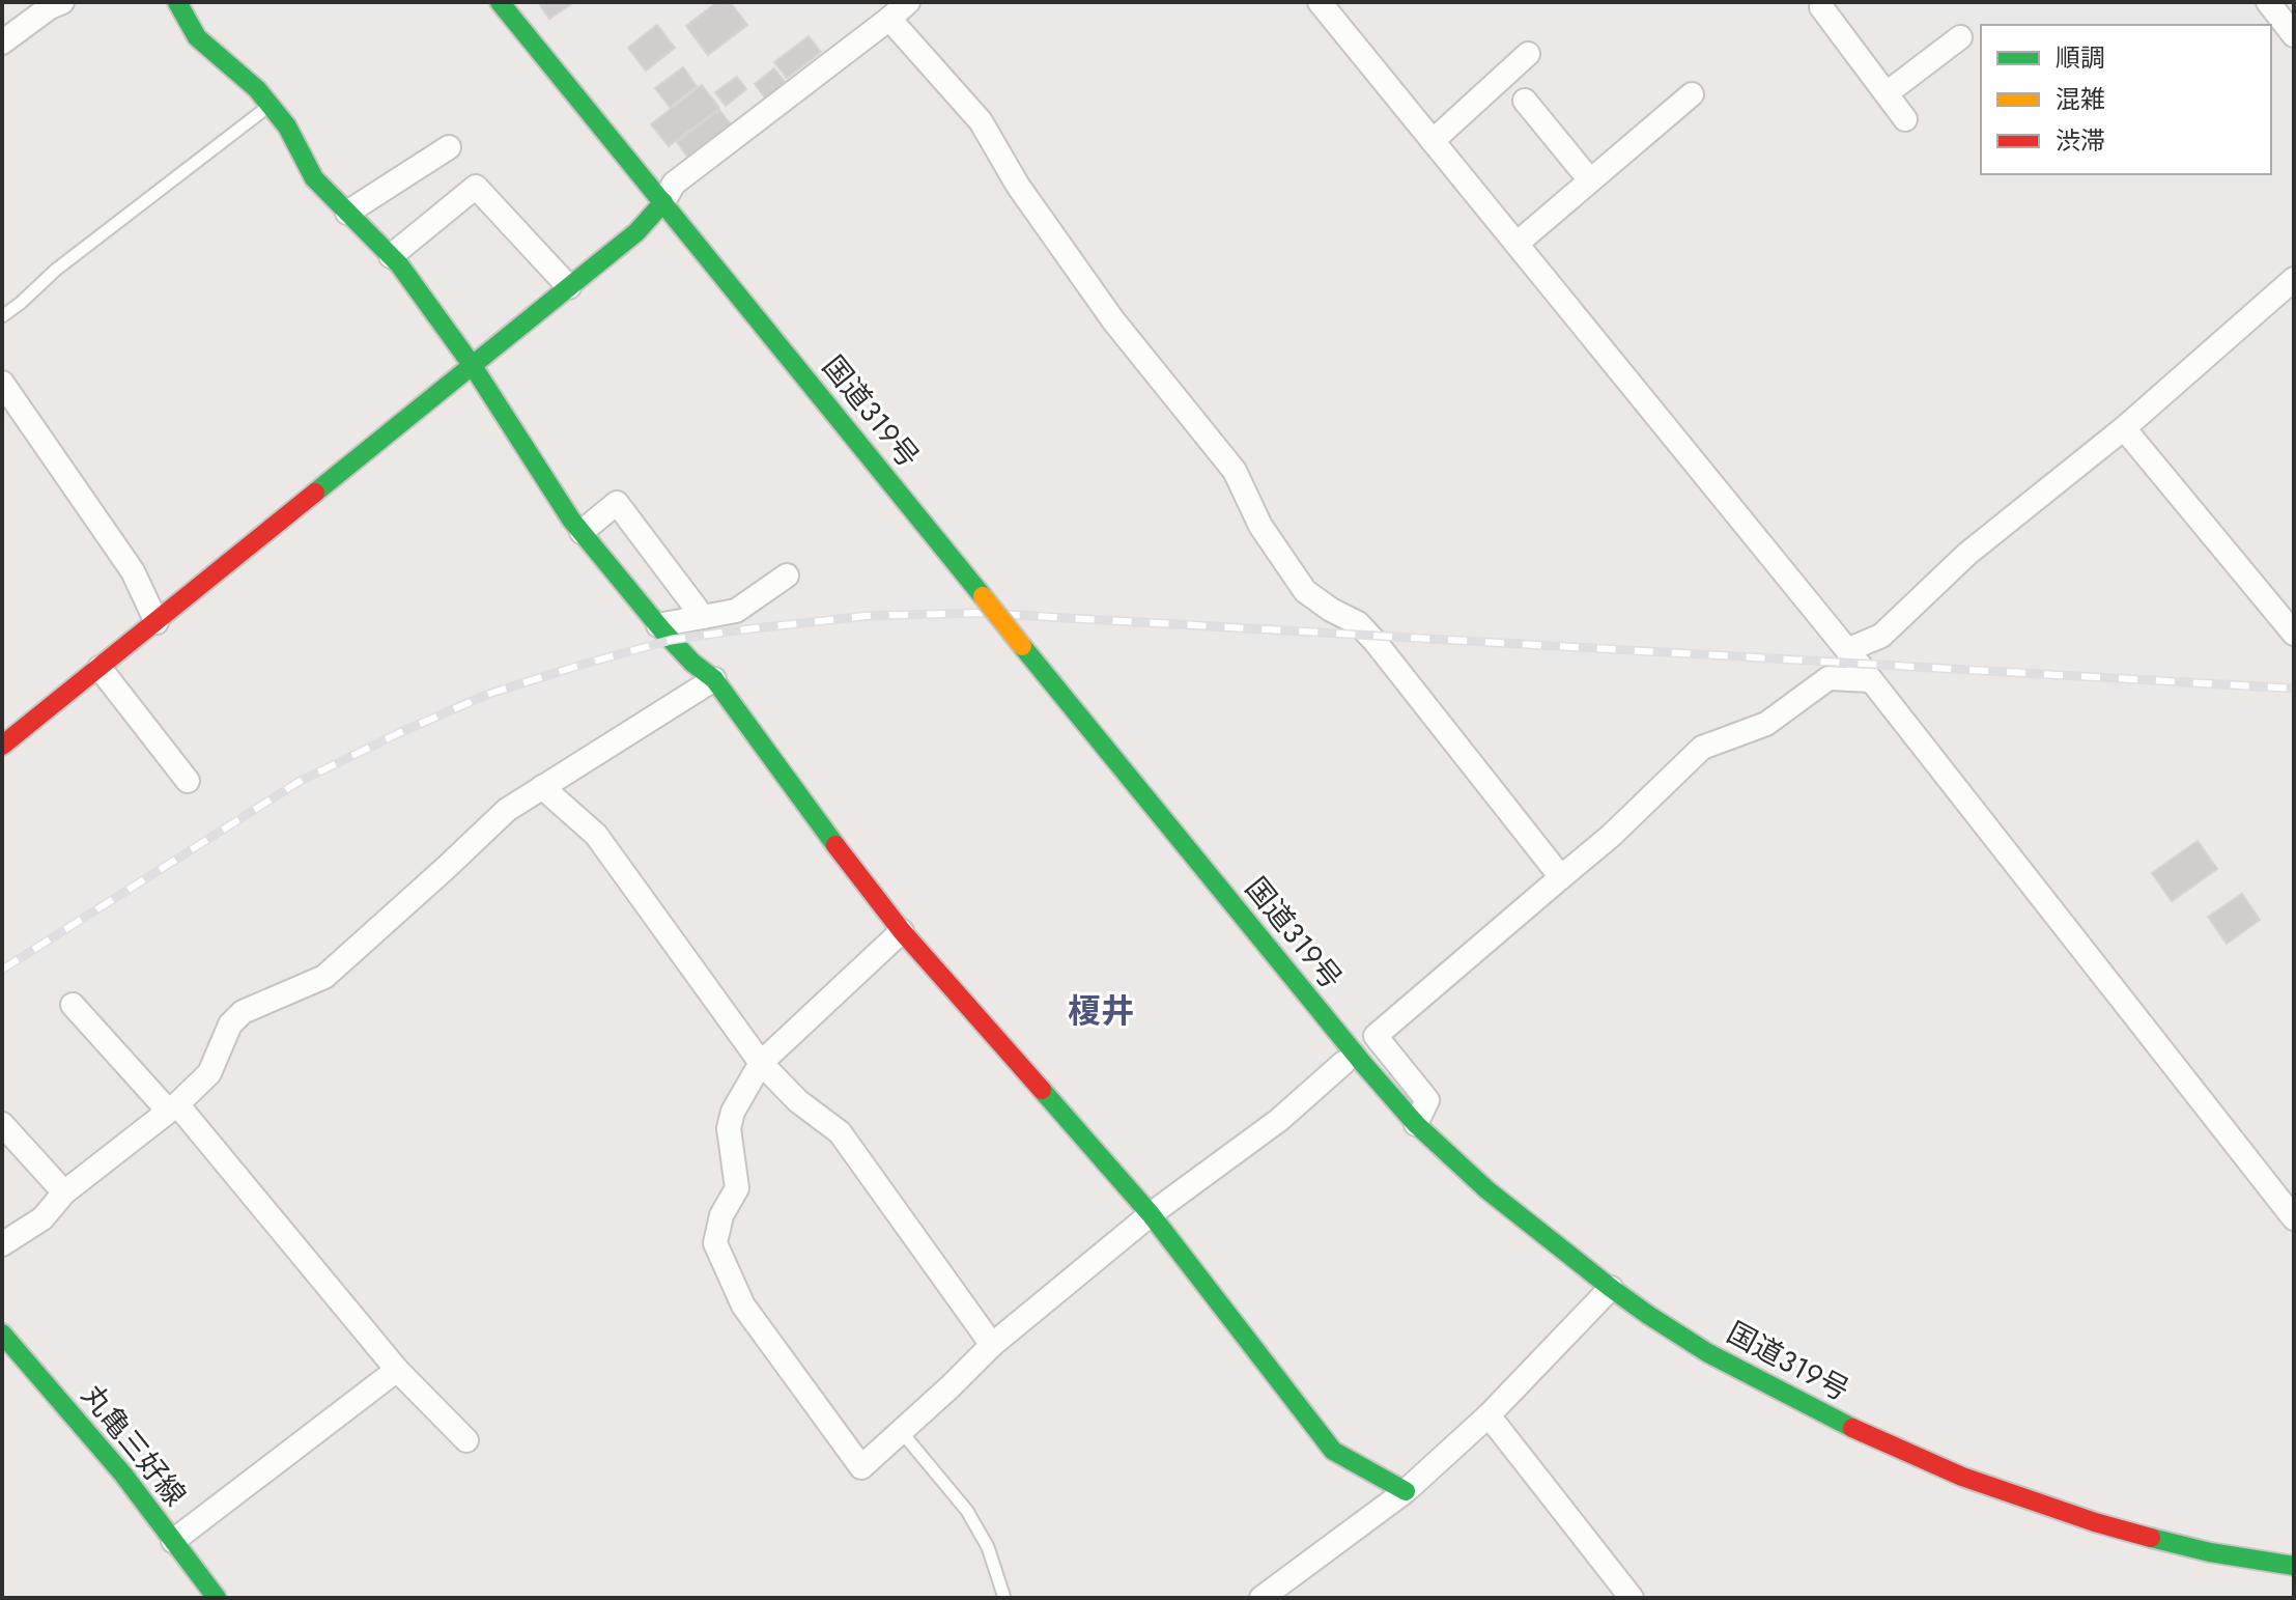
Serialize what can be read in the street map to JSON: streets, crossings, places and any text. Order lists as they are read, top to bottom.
{
  "streets": {
    "main road": ["国道319号", "丸亀三好線"]
  },
  "districts": ["榎井"],
  "legend": ["順調", "混雑", "渋滞"]
}
